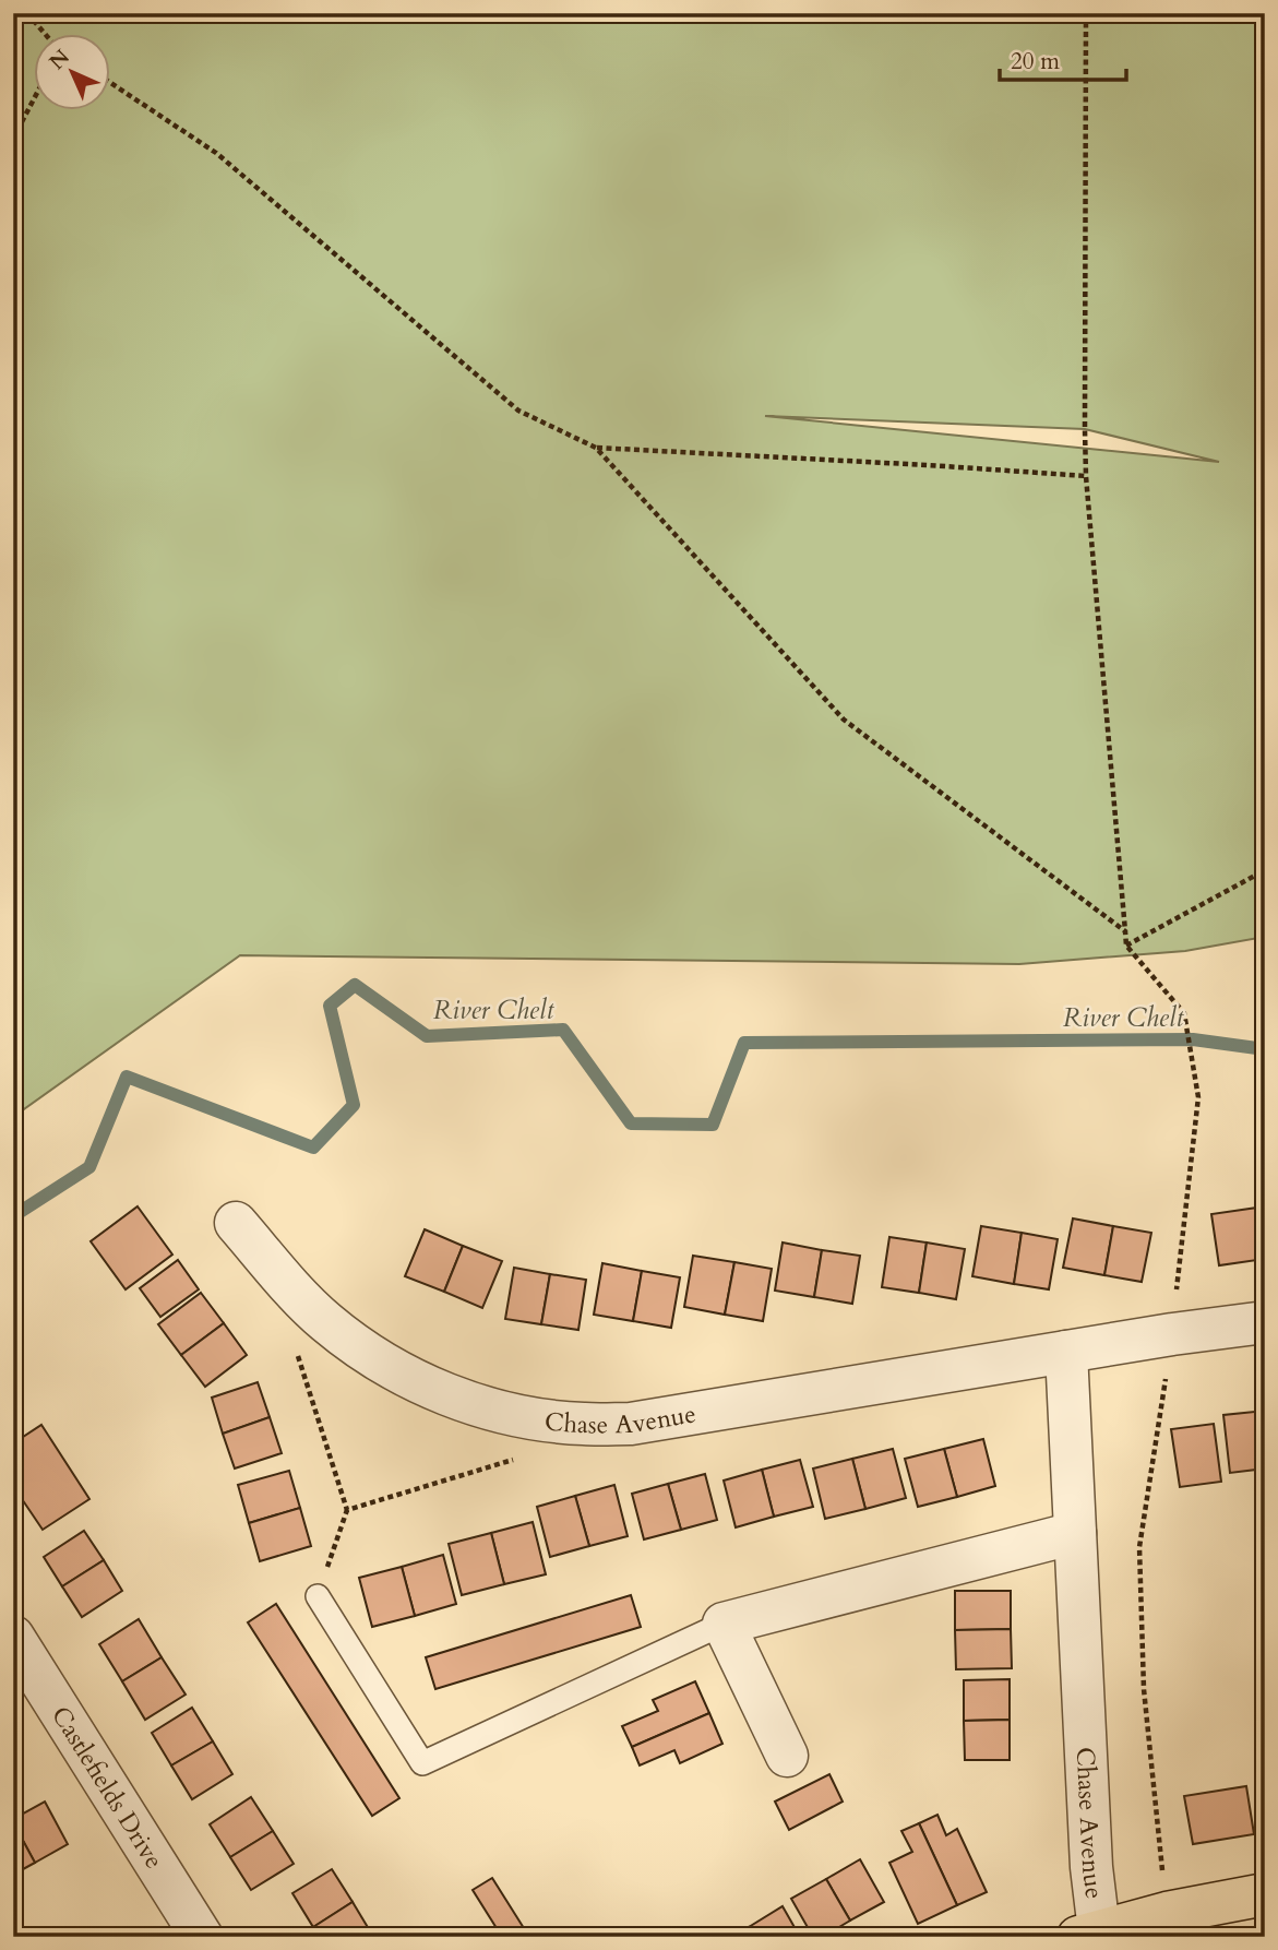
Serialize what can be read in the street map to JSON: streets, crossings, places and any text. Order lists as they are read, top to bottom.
{
  "streets": {
    "street": ["Chase Avenue", "Castlefields Drive"]
  },
  "water": ["River Chelt"],
  "scale_bar": "20 m",
  "north": "top left"
}
